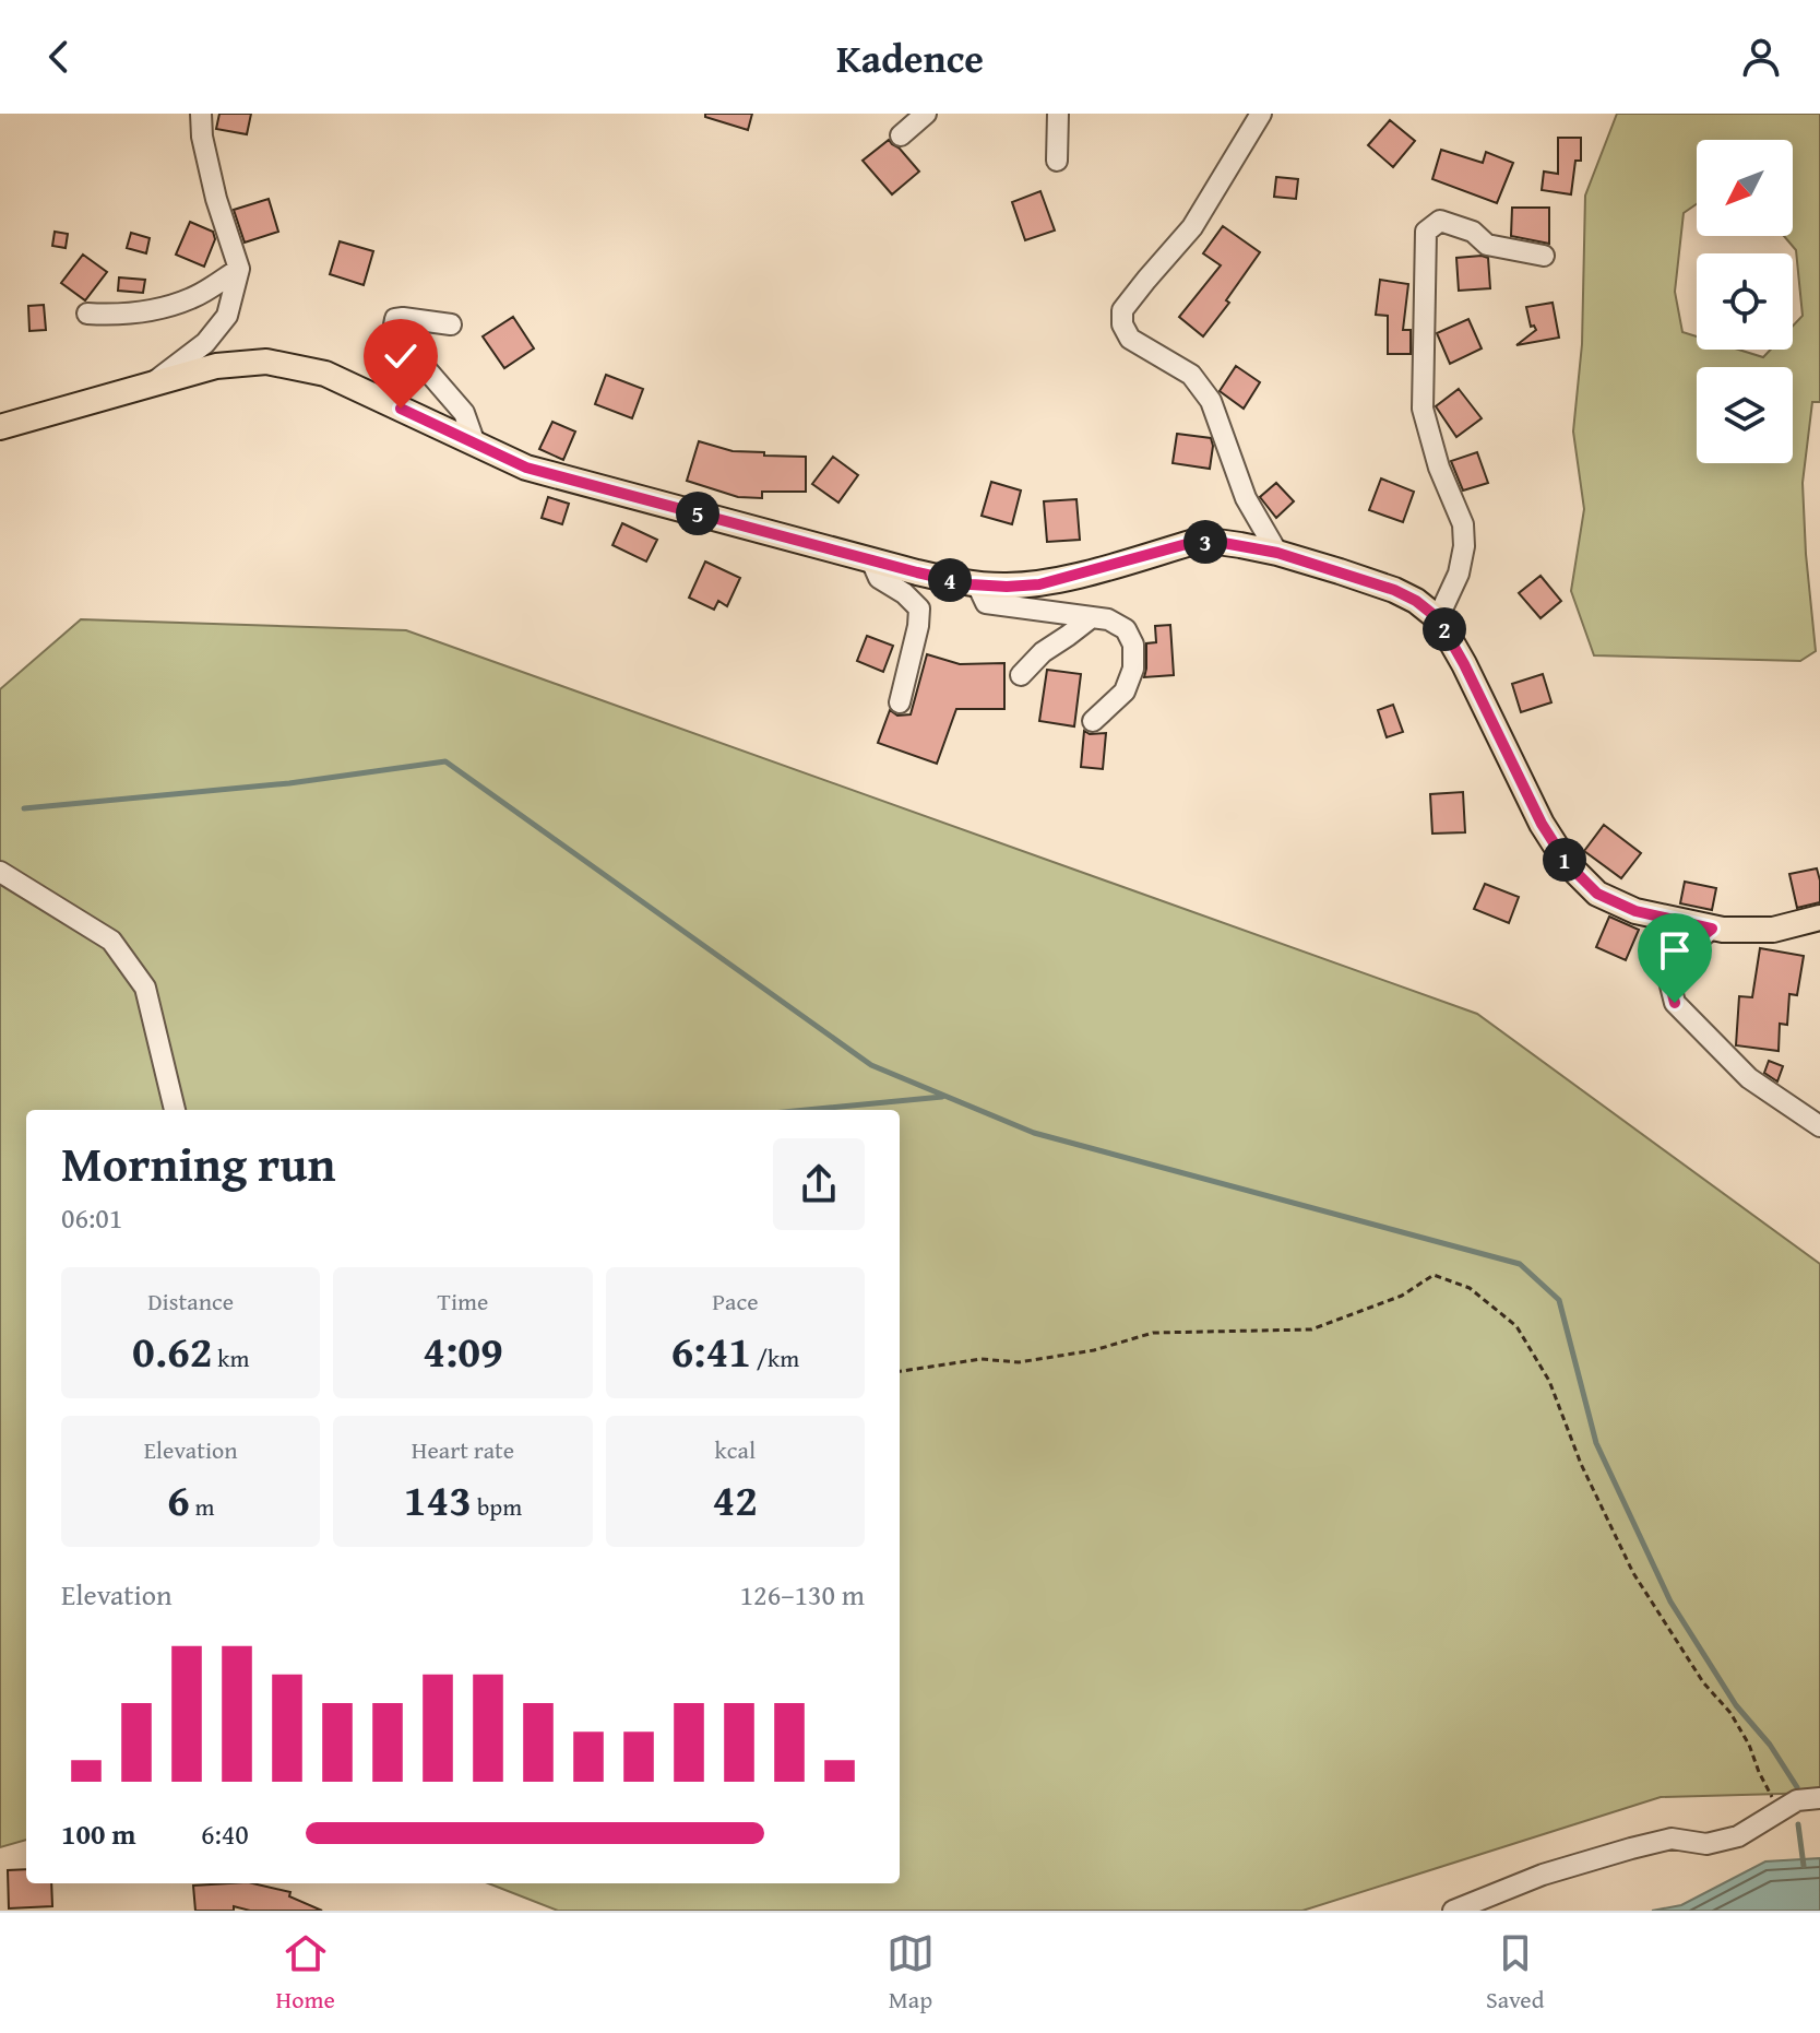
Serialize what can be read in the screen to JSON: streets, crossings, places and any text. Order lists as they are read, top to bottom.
{
  "north": "bottom left",
  "page": {
    "header": "Kadence",
    "pins": [
      "5",
      "3",
      "4",
      "2",
      "1"
    ],
    "heading": ["Morning run", "06:01"],
    "stats": [
      ["Distance", "0.62 km"],
      ["Time", "4:09"],
      ["Pace", "6:41 /km"],
      ["Elevation", "6 m"],
      ["Heart rate", "143 bpm"],
      ["kcal", "42"]
    ],
    "chart": ["Elevation", "126–130 m"],
    "list": [
      {
        "name": "100 m",
        "note": "6:40"
      }
    ],
    "tabs": ["Home", "Map", "Saved"]
  }
}
